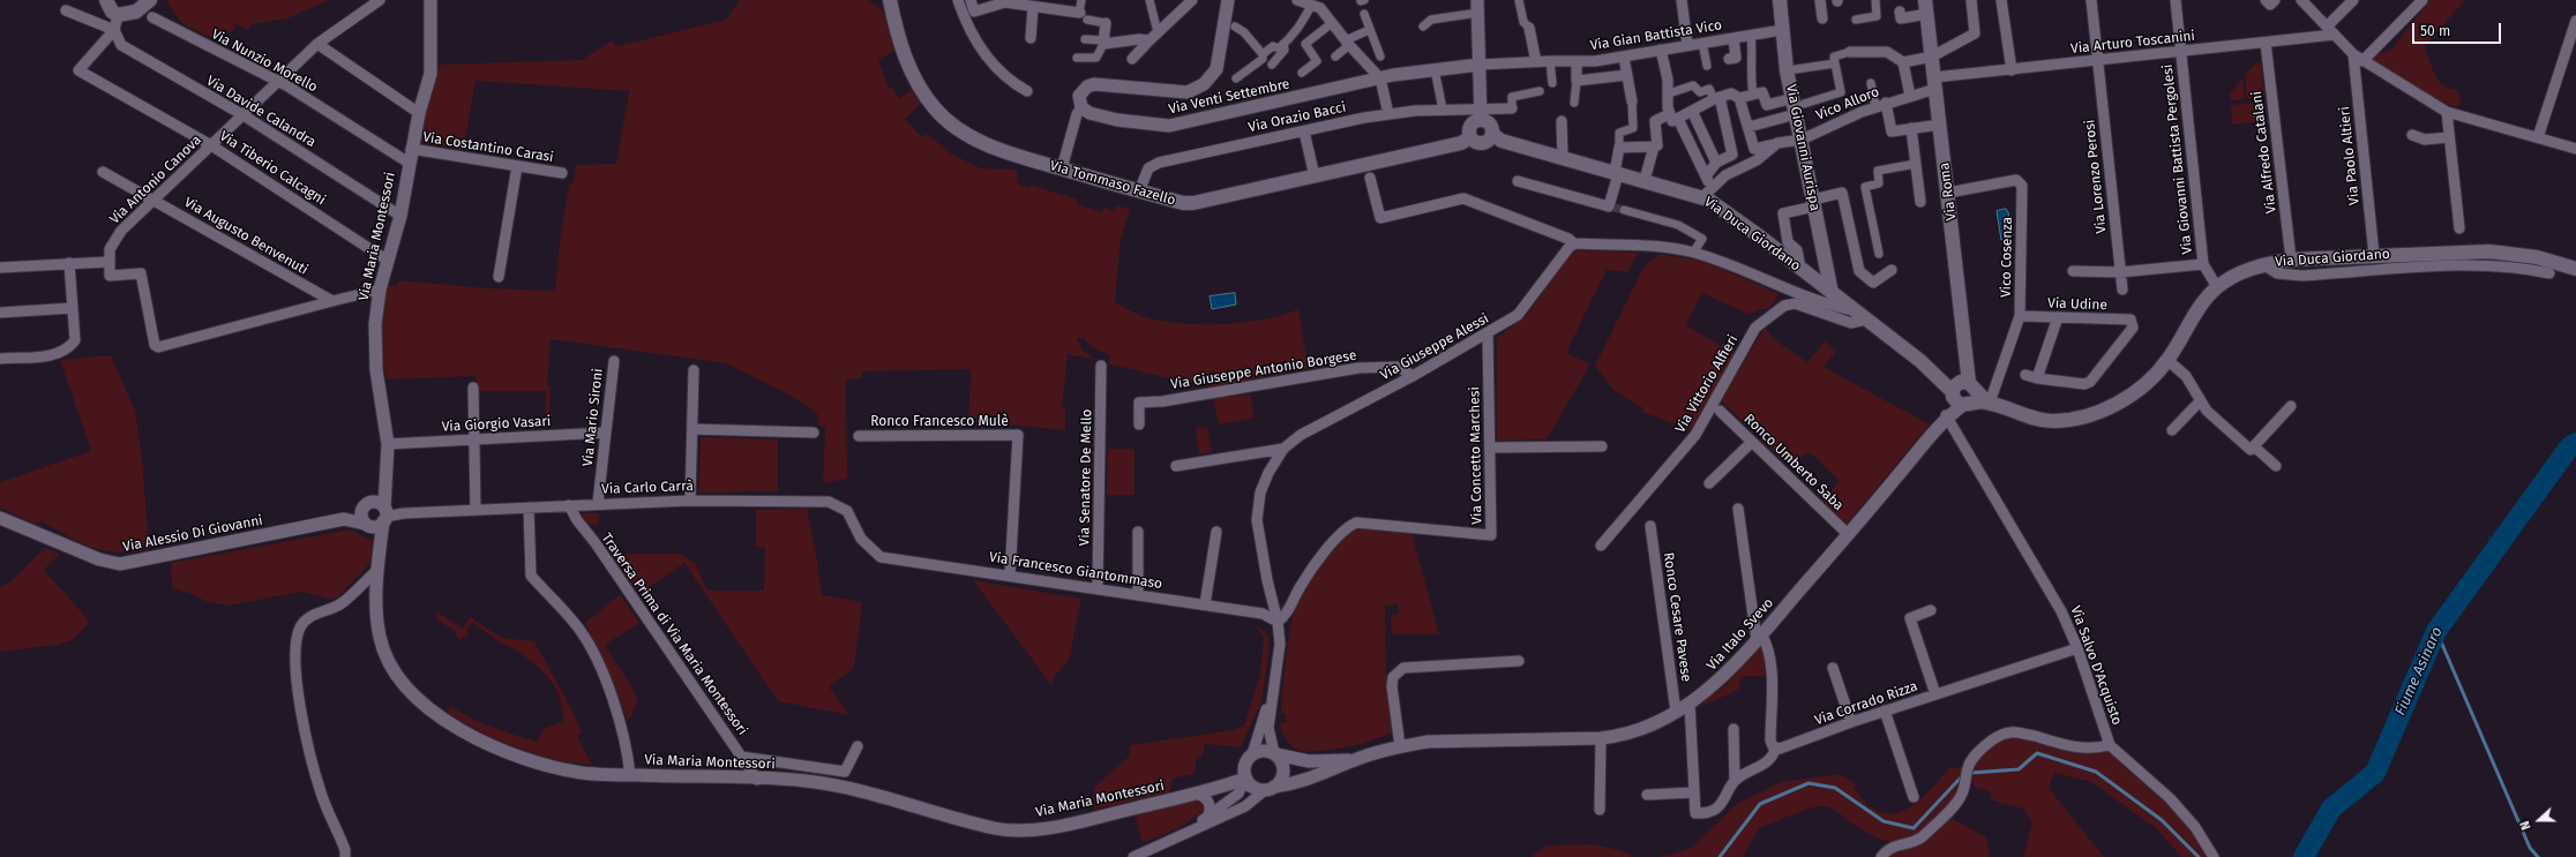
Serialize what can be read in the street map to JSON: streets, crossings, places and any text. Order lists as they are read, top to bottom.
{
  "streets": {
    "main road": [
      "Via Giovanni Aurispa",
      "Via Tommaso Fazello",
      "Via Roma",
      "Via Duca Giordano"
    ],
    "street": [
      "Via Gian Battista Vico",
      "Via Arturo Toscanini",
      "Via Nunzio Morello",
      "Via Venti Settembre",
      "Vico Alloro",
      "Via Davide Calandra",
      "Via Orazio Bacci",
      "Via Costantino Carasi",
      "Via Alfredo Catalani",
      "Via Paolo Altieri",
      "Via Giovanni Battista Pergolesi",
      "Via Tiberio Calcagni",
      "Via Lorenzo Perosi",
      "Via Antonio Canova",
      "Via Augusto Benvenuti",
      "Via Maria Montessori",
      "Vico Cosenza",
      "Via Udine",
      "Via Giuseppe Alessi",
      "Via Giuseppe Antonio Borgese",
      "Via Vittorio Alfieri",
      "Via Mario Sironi",
      "Ronco Francesco Mulè",
      "Via Giorgio Vasari",
      "Via Concetto Marchesi",
      "Ronco Umberto Saba",
      "Via Senatore De Mello",
      "Via Carlo Carrà",
      "Via Alessio Di Giovanni",
      "Via Francesco Giantommaso",
      "Ronco Cesare Pavese",
      "Traversa Prima di Via Maria Montessori",
      "Via Italo Svevo",
      "Via Salvo D'Acquisto",
      "Via Corrado Rizza"
    ]
  },
  "crossings": [
    ["Via Gian Battista Vico", "Via Venti Settembre"],
    ["Via Gian Battista Vico", "Via Giovanni Aurispa"],
    ["Via Arturo Toscanini", "Vico Alloro"],
    ["Via Arturo Toscanini", "Via Alfredo Catalani"],
    ["Via Arturo Toscanini", "Via Giovanni Battista Pergolesi"],
    ["Via Arturo Toscanini", "Via Lorenzo Perosi"],
    ["Via Arturo Toscanini", "Via Roma"],
    ["Via Nunzio Morello", "Via Antonio Canova"],
    ["Via Nunzio Morello", "Via Maria Montessori"],
    ["Vico Alloro", "Via Giovanni Aurispa"],
    ["Vico Alloro", "Via Roma"],
    ["Via Davide Calandra", "Via Tiberio Calcagni"],
    ["Via Davide Calandra", "Via Antonio Canova"],
    ["Via Davide Calandra", "Via Maria Montessori"],
    ["Via Orazio Bacci", "Via Tommaso Fazello"],
    ["Via Orazio Bacci", "Via Duca Giordano"],
    ["Via Costantino Carasi", "Via Maria Montessori"],
    ["Via Giovanni Aurispa", "Via Duca Giordano"],
    ["Via Alfredo Catalani", "Via Duca Giordano"],
    ["Via Paolo Altieri", "Via Duca Giordano"],
    ["Via Giovanni Battista Pergolesi", "Via Duca Giordano"],
    ["Via Tiberio Calcagni", "Via Antonio Canova"],
    ["Via Tiberio Calcagni", "Via Maria Montessori"],
    ["Via Antonio Canova", "Via Augusto Benvenuti"],
    ["Via Tommaso Fazello", "Via Duca Giordano"],
    ["Via Roma", "Via Duca Giordano"],
    ["Via Roma", "Vico Cosenza"],
    ["Via Roma", "Via Italo Svevo"],
    ["Via Duca Giordano", "Vico Cosenza"],
    ["Via Duca Giordano", "Via Vittorio Alfieri"],
    ["Via Duca Giordano", "Via Italo Svevo"],
    ["Via Maria Montessori", "Via Giorgio Vasari"],
    ["Via Maria Montessori", "Via Carlo Carrà"],
    ["Via Maria Montessori", "Traversa Prima di Via Maria Montessori"],
    ["Vico Cosenza", "Via Udine"],
    ["Via Giuseppe Alessi", "Via Giuseppe Antonio Borgese"],
    ["Via Giuseppe Alessi", "Via Concetto Marchesi"],
    ["Via Giuseppe Alessi", "Via Francesco Giantommaso"],
    ["Via Mario Sironi", "Via Giorgio Vasari"],
    ["Via Mario Sironi", "Via Carlo Carrà"],
    ["Ronco Francesco Mulè", "Via Francesco Giantommaso"],
    ["Via Concetto Marchesi", "Via Francesco Giantommaso"],
    ["Ronco Umberto Saba", "Via Italo Svevo"],
    ["Via Senatore De Mello", "Via Francesco Giantommaso"],
    ["Via Carlo Carrà", "Via Francesco Giantommaso"],
    ["Via Carlo Carrà", "Traversa Prima di Via Maria Montessori"],
    ["Ronco Cesare Pavese", "Via Italo Svevo"],
    ["Via Italo Svevo", "Via Salvo D'Acquisto"],
    ["Via Salvo D'Acquisto", "Via Corrado Rizza"]
  ],
  "water": ["Fiume Asinaro"],
  "scale_bar": "50 m",
  "north": "left"
}
